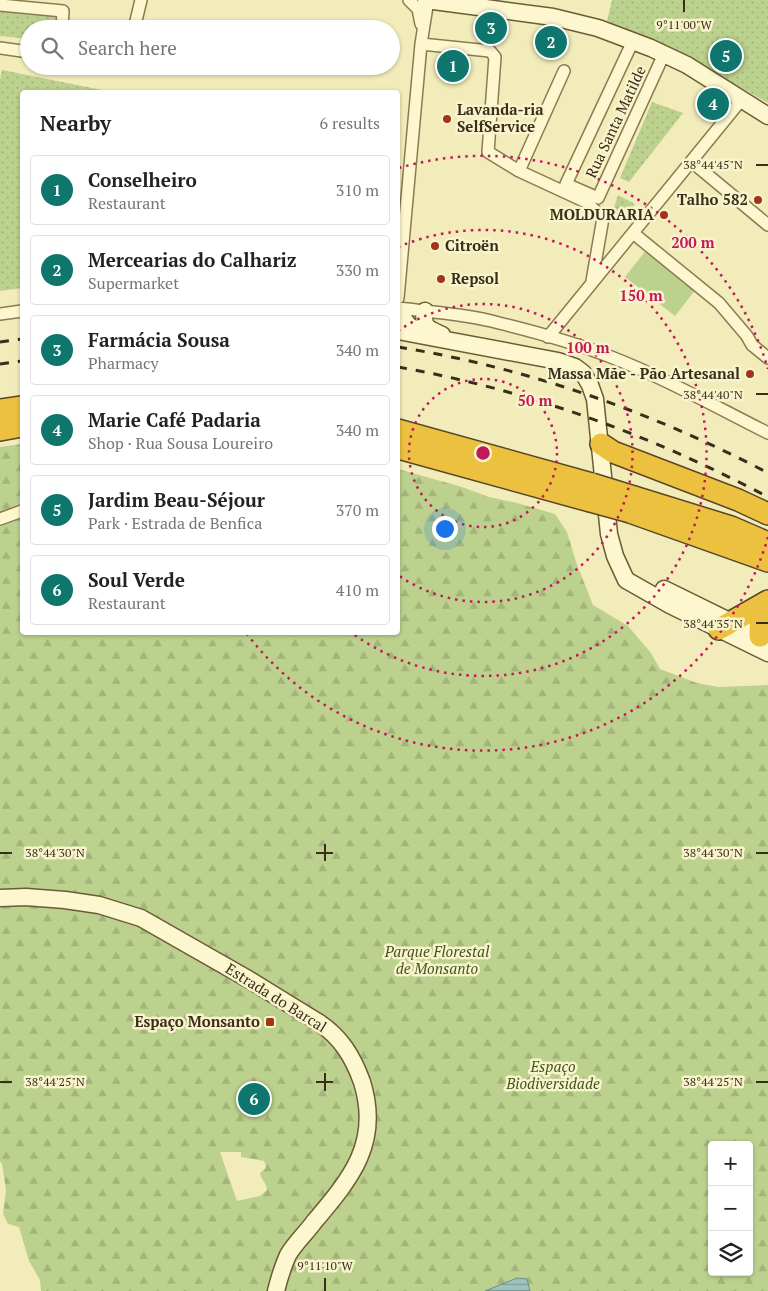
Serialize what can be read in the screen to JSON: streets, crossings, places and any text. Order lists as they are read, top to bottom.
{
  "streets": {
    "street": ["Rua Santa Matilde", "Estrada do Barcal"]
  },
  "parks": ["Parque Florestal de Monsanto", "Espaço Biodiversidade"],
  "places": {
    "other": [
      "Lavanda-ria SelfService",
      "Talho 582",
      "MOLDURARIA",
      "Citroën",
      "Repsol",
      "Massa Mãe - Pão Artesanal"
    ],
    "transit": ["Espaço Monsanto"]
  },
  "page": {
    "pins": [
      "3",
      "2",
      "5",
      "1",
      "4",
      "6"
    ],
    "search": "Search here",
    "heading": ["Nearby", "6 results"],
    "list": [
      {
        "mark": "1",
        "name": "Conselheiro",
        "note": "Restaurant",
        "value": "310 m"
      },
      {
        "mark": "2",
        "name": "Mercearias do Calhariz",
        "note": "Supermarket",
        "value": "330 m"
      },
      {
        "mark": "3",
        "name": "Farmácia Sousa",
        "note": "Pharmacy",
        "value": "340 m"
      },
      {
        "mark": "4",
        "name": "Marie Café Padaria",
        "note": "Shop · Rua Sousa Loureiro",
        "value": "340 m"
      },
      {
        "mark": "5",
        "name": "Jardim Beau-Séjour",
        "note": "Park · Estrada de Benfica",
        "value": "370 m"
      },
      {
        "mark": "6",
        "name": "Soul Verde",
        "note": "Restaurant",
        "value": "410 m"
      }
    ],
    "map_buttons": ["+", "−"]
  },
  "coordinates": [
    "9°11'00\"W",
    "38°44'45\"N",
    "38°44'40\"N",
    "38°44'35\"N",
    "38°44'30\"N",
    "38°44'25\"N",
    "9°11'10\"W"
  ],
  "rings": [
    "200 m",
    "150 m",
    "100 m",
    "50 m"
  ]
}
